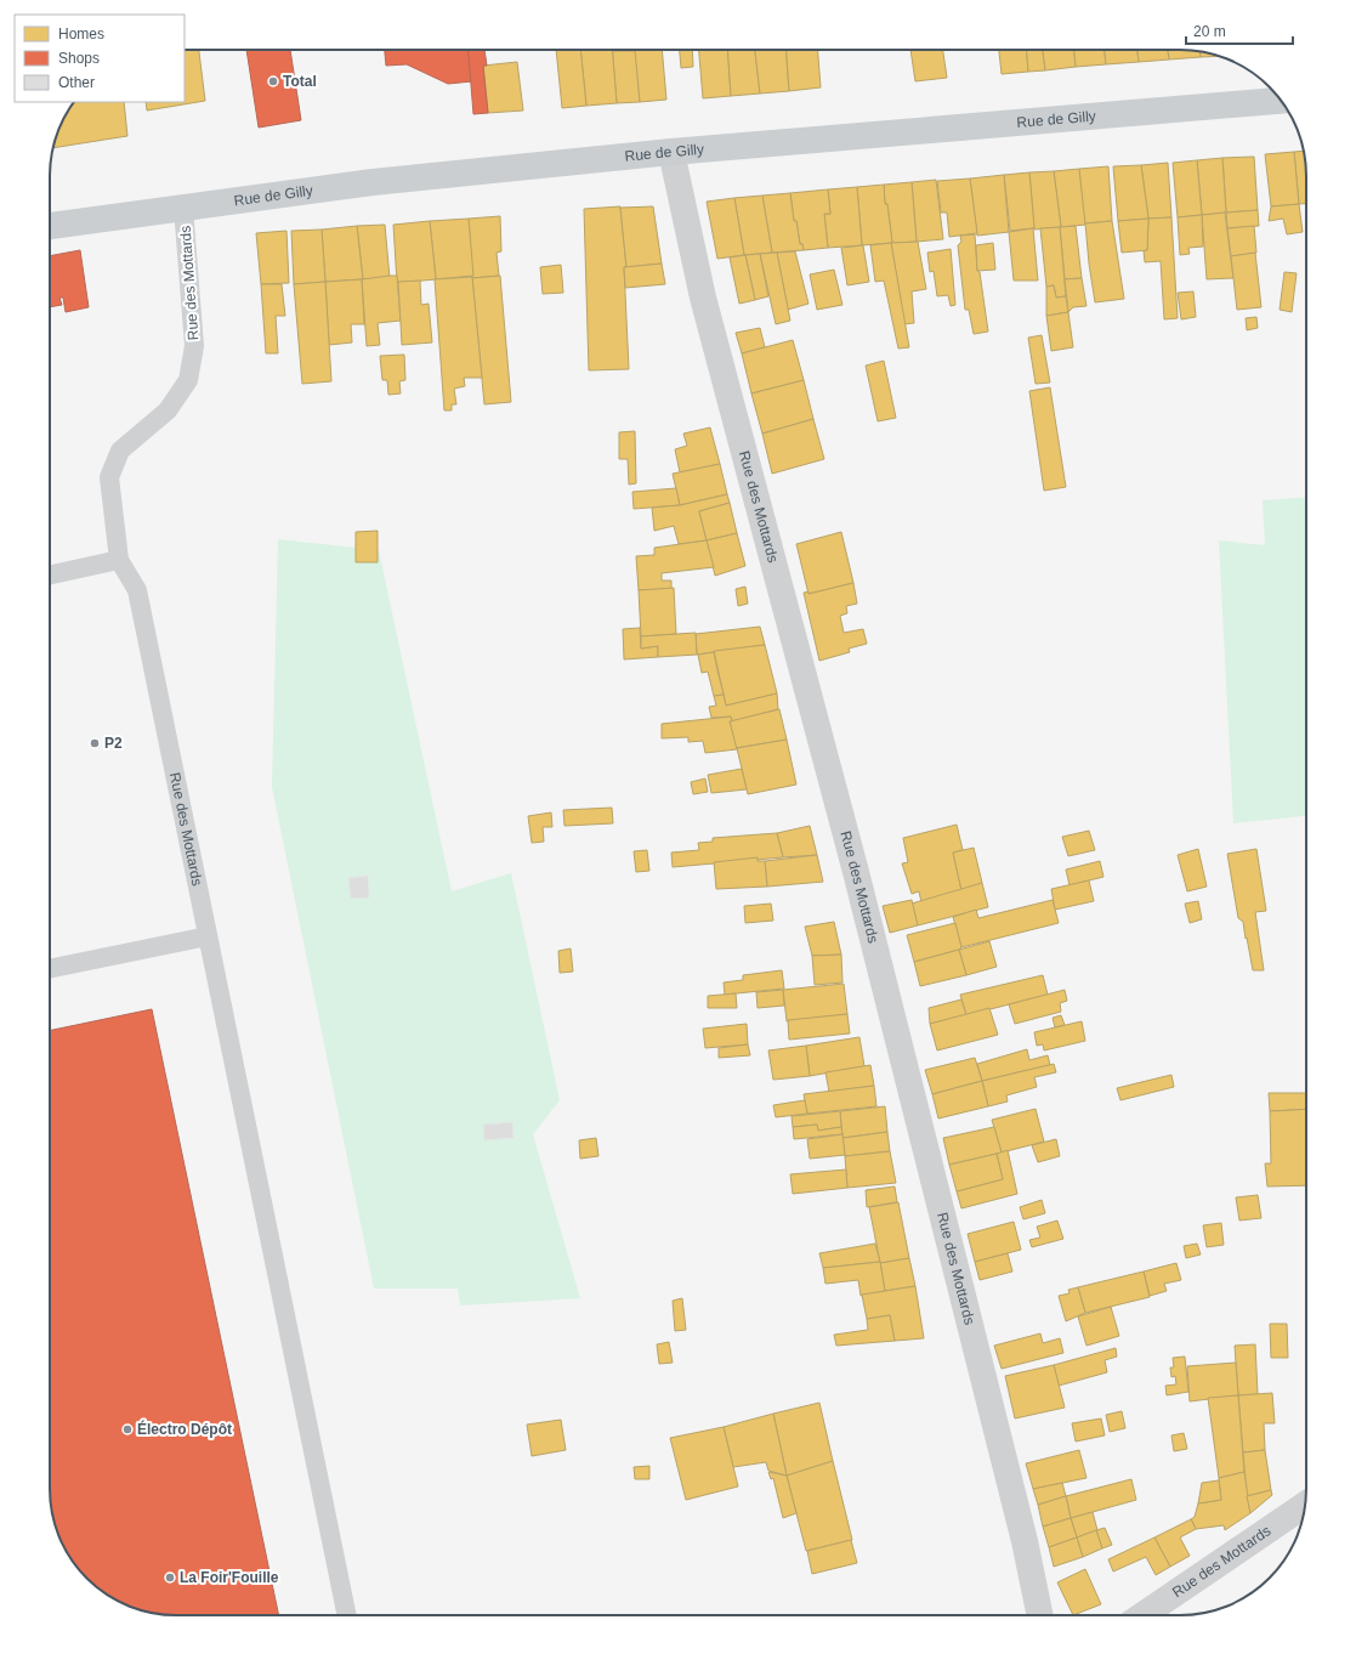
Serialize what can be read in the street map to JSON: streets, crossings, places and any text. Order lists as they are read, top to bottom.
{
  "streets": {
    "main road": ["Rue de Gilly"],
    "street": ["Rue des Mottards"]
  },
  "crossings": [
    ["Rue de Gilly", "Rue des Mottards"]
  ],
  "places": [
    "Total",
    "P2",
    "Électro Dépôt",
    "La Foir'Fouille"
  ],
  "legend": ["Homes", "Shops", "Other"],
  "scale_bar": "20 m"
}
